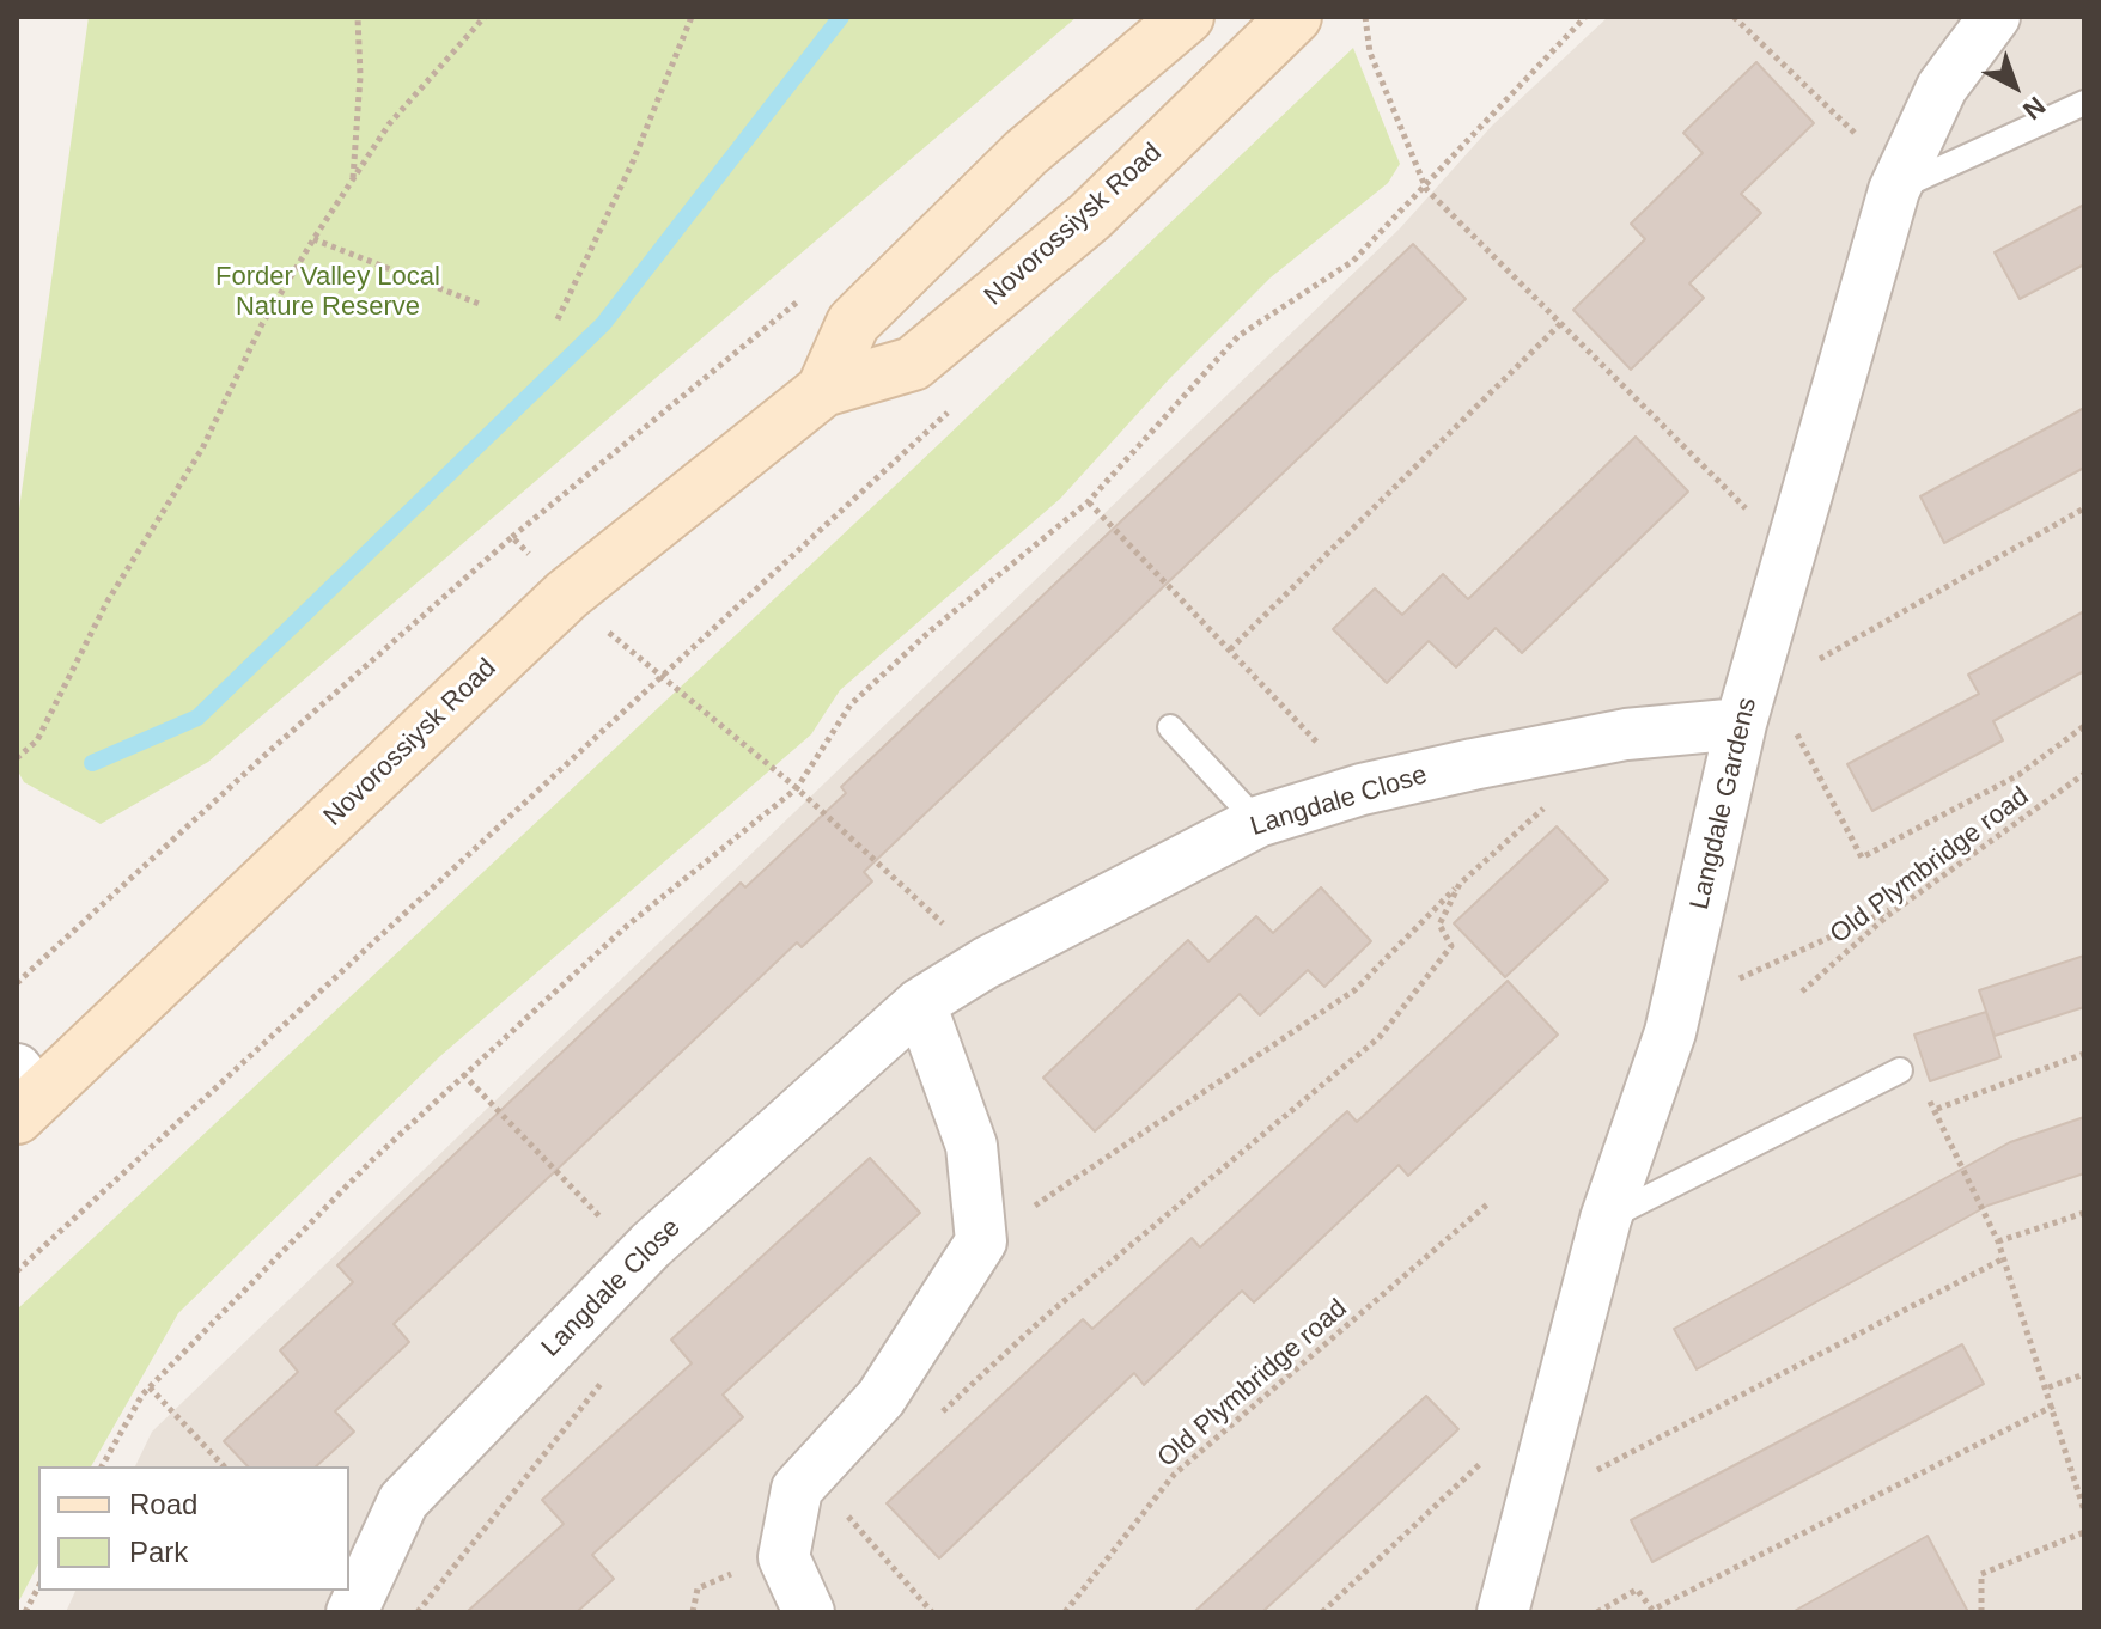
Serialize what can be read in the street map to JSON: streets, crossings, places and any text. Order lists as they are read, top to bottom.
{
  "streets": {
    "main road": ["Novorossiysk Road"],
    "street": ["Langdale Close", "Langdale Gardens"],
    "path": ["Old Plymbridge road"]
  },
  "crossings": [
    ["Langdale Close", "Langdale Gardens"]
  ],
  "parks": ["Forder Valley Local Nature Reserve"],
  "legend": ["Road", "Park"],
  "north": "bottom right"
}
